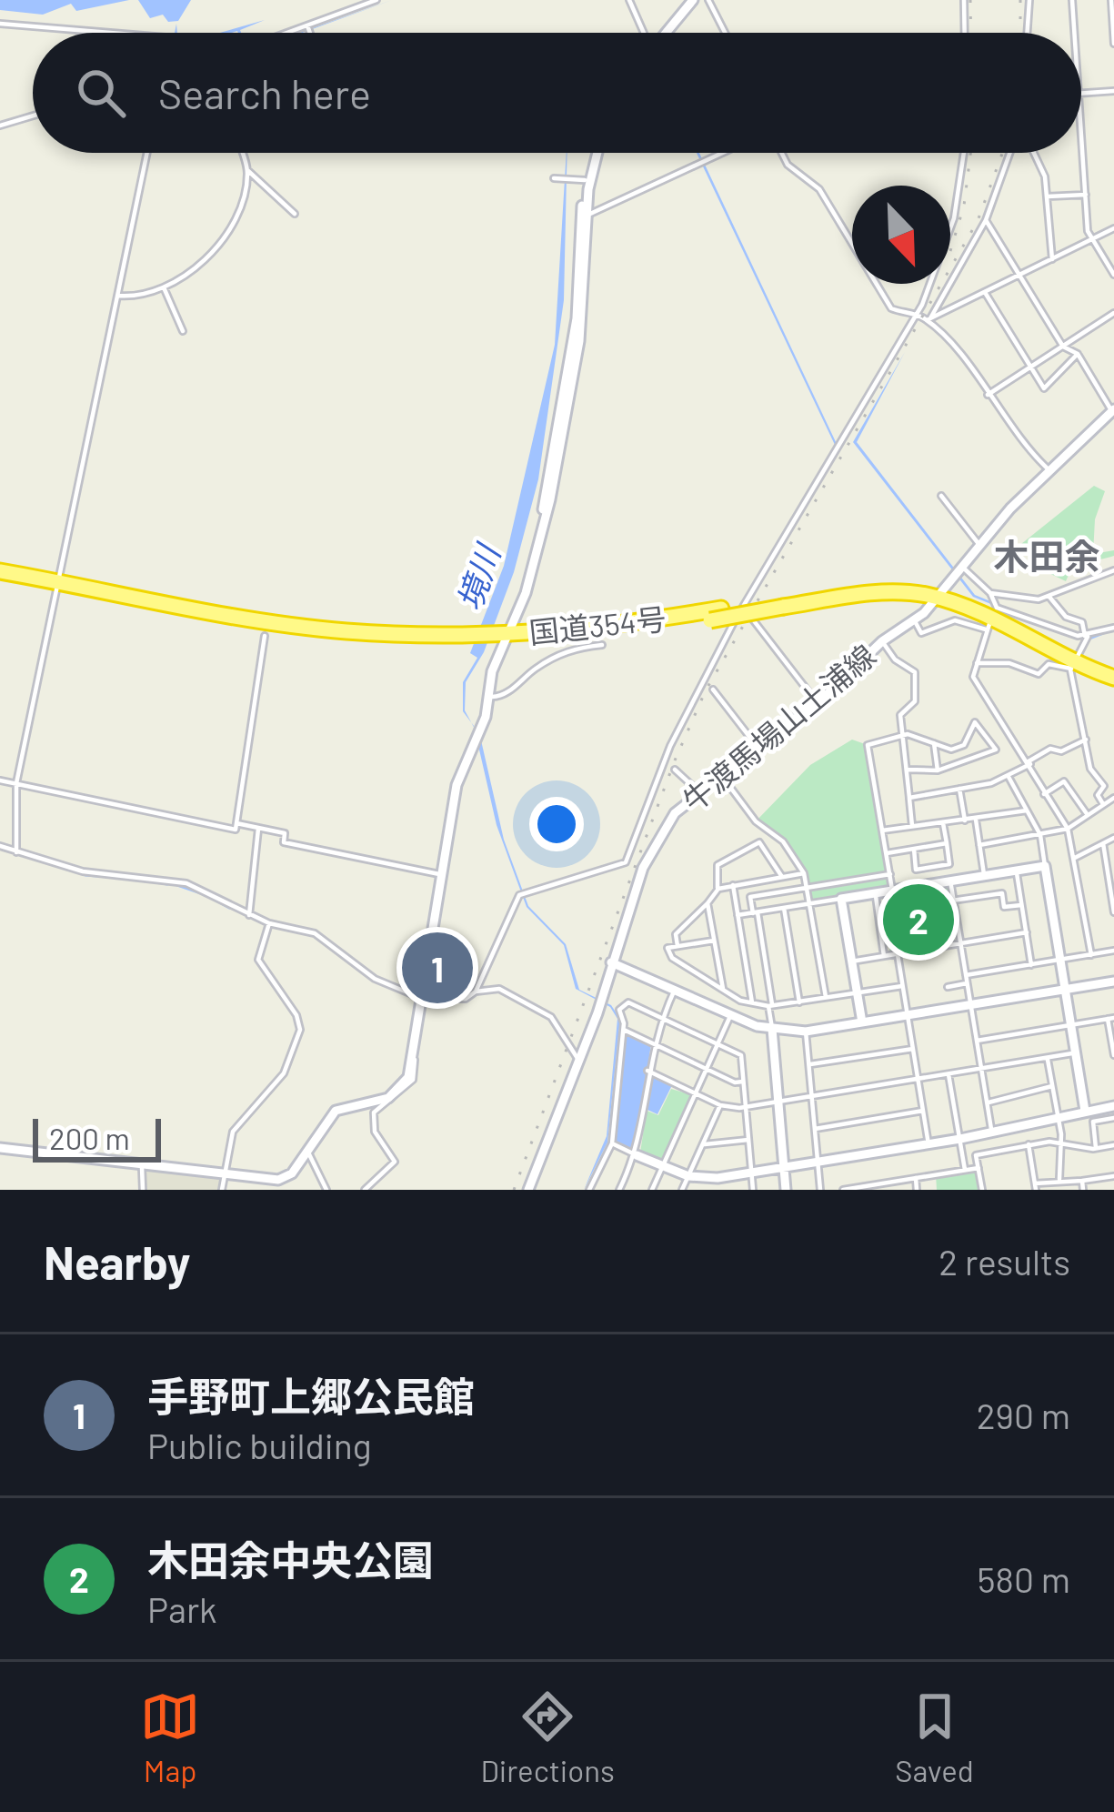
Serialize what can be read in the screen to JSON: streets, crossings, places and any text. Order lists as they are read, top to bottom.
{
  "streets": {
    "highway": ["国道354号"],
    "street": ["牛渡馬場山土浦線"]
  },
  "crossings": [
    ["国道354号", "牛渡馬場山土浦線"]
  ],
  "districts": ["木田余"],
  "water": ["境川"],
  "scale_bar": "200 m",
  "north": "bottom right",
  "page": {
    "search": "Search here",
    "pins": ["2", "1"],
    "scale": "200 m",
    "heading": ["Nearby", "2 results"],
    "list": [
      {
        "mark": "1",
        "name": "手野町上郷公民館",
        "note": "Public building",
        "value": "290 m"
      },
      {
        "mark": "2",
        "name": "木田余中央公園",
        "note": "Park",
        "value": "580 m"
      }
    ],
    "nav": ["Map", "Directions", "Saved"]
  }
}
